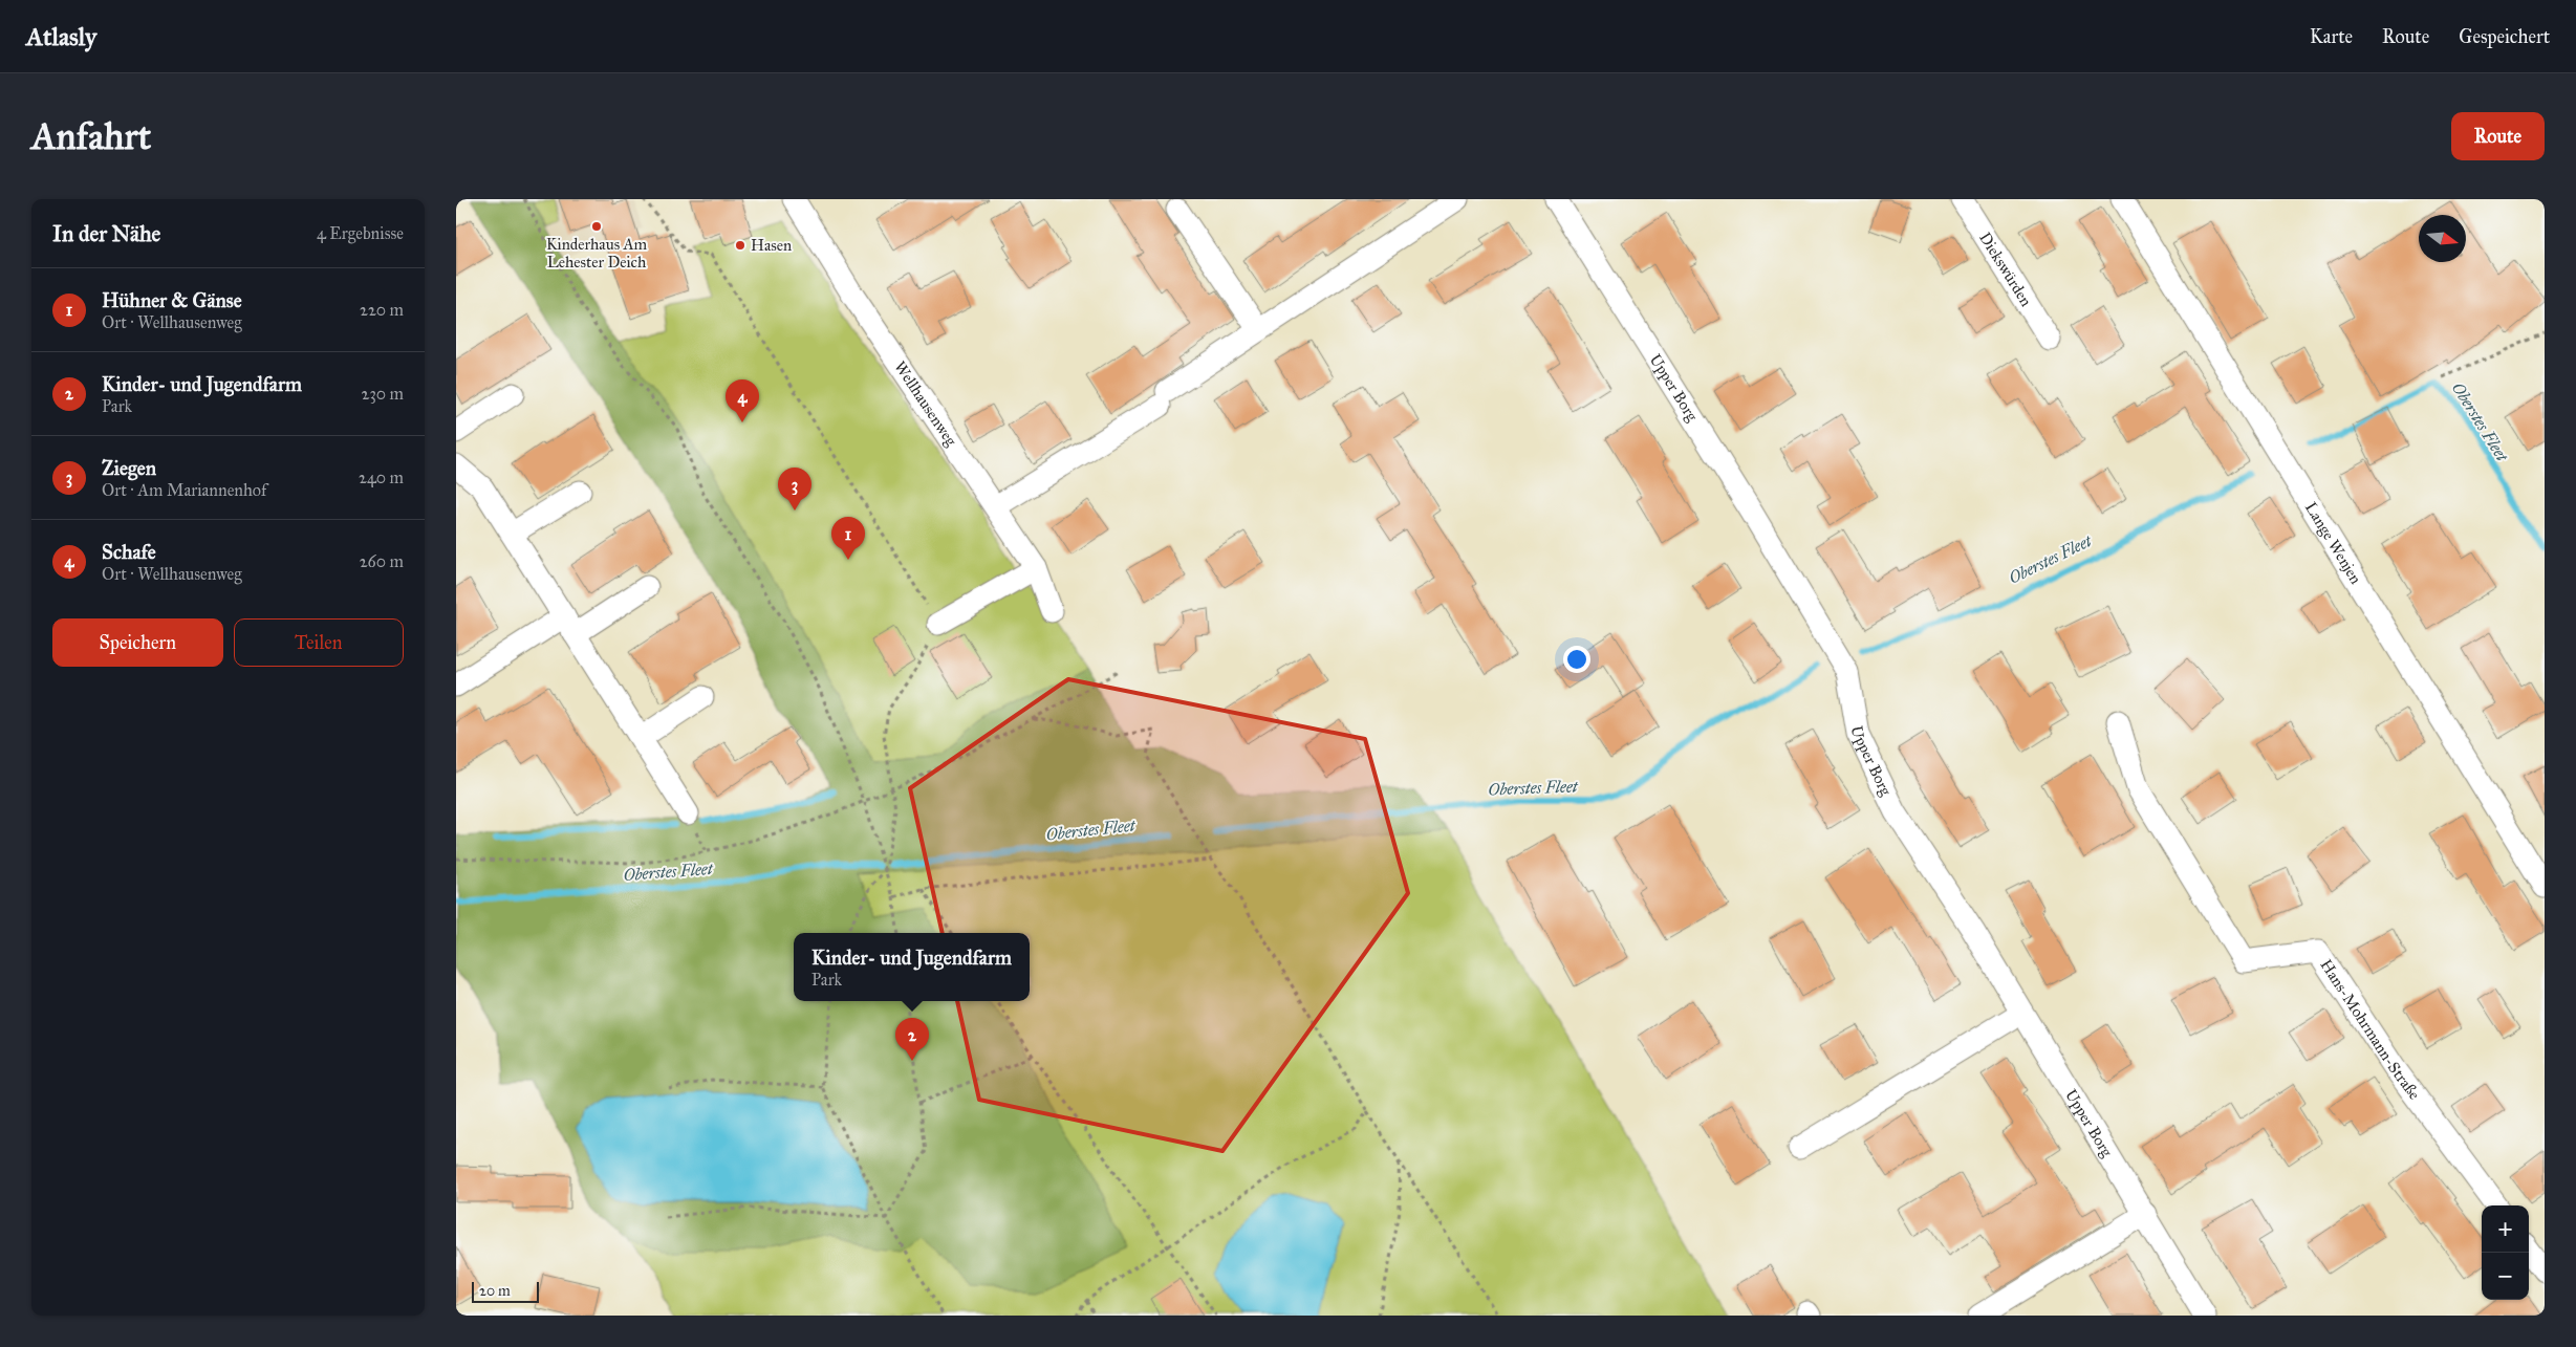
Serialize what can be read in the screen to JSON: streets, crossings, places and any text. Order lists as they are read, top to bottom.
{
  "streets": {
    "street": [
      "Diekswürden",
      "Upper Borg",
      "Wellhausenweg",
      "Lange Wenjen",
      "Hans-Mohrmann-Straße"
    ]
  },
  "water": ["Oberstes Fleet"],
  "places": ["Kinderhaus Am Lehester Deich", "Hasen"],
  "scale_bar": "20 m",
  "north": "right",
  "page": {
    "header": "Atlasly",
    "nav": ["Karte", "Route", "Gespeichert"],
    "buttons": [
      "Route",
      ["Speichern", "Teilen"]
    ],
    "title": "Anfahrt",
    "heading": ["In der Nähe", "4 Ergebnisse"],
    "list": [
      {
        "mark": "1",
        "name": "Hühner & Gänse",
        "note": "Ort · Wellhausenweg",
        "value": "220 m"
      },
      {
        "mark": "2",
        "name": "Kinder- und Jugendfarm",
        "note": "Park",
        "value": "230 m"
      },
      {
        "mark": "3",
        "name": "Ziegen",
        "note": "Ort · Am Mariannenhof",
        "value": "240 m"
      },
      {
        "mark": "4",
        "name": "Schafe",
        "note": "Ort · Wellhausenweg",
        "value": "260 m"
      }
    ],
    "pins": [
      "4",
      "3",
      "1",
      "2"
    ],
    "popup": ["Kinder- und Jugendfarm", "Park"],
    "map_buttons": ["+", "−"],
    "scale": "20 m"
  }
}
